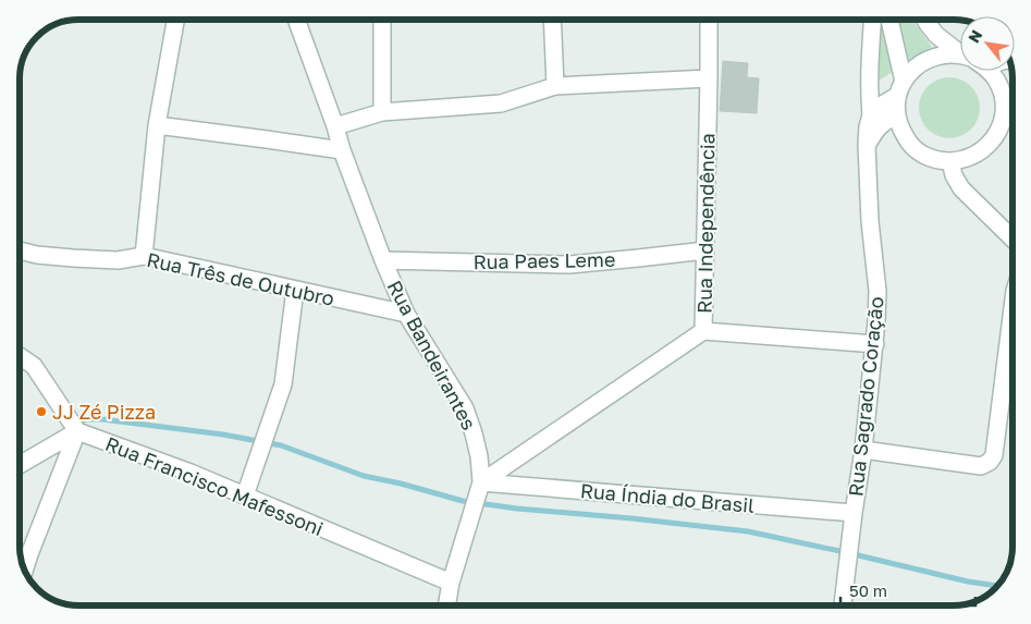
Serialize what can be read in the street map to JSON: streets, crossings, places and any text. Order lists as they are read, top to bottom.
{
  "streets": {
    "street": [
      "Rua Independência",
      "Rua Paes Leme",
      "Rua Três de Outubro",
      "Rua Bandeirantes",
      "Rua Sagrado Coração",
      "Rua Francisco Mafessoni",
      "Rua Índia do Brasil"
    ]
  },
  "crossings": [
    ["Rua Independência", "Rua Paes Leme"],
    ["Rua Independência", "Rua Bandeirantes"],
    ["Rua Independência", "Rua Índia do Brasil"],
    ["Rua Paes Leme", "Rua Bandeirantes"],
    ["Rua Três de Outubro", "Rua Bandeirantes"],
    ["Rua Bandeirantes", "Rua Francisco Mafessoni"],
    ["Rua Bandeirantes", "Rua Índia do Brasil"],
    ["Rua Sagrado Coração", "Rua Índia do Brasil"]
  ],
  "places": ["JJ Zé Pizza"],
  "scale_bar": "50 m",
  "north": "top left"
}
